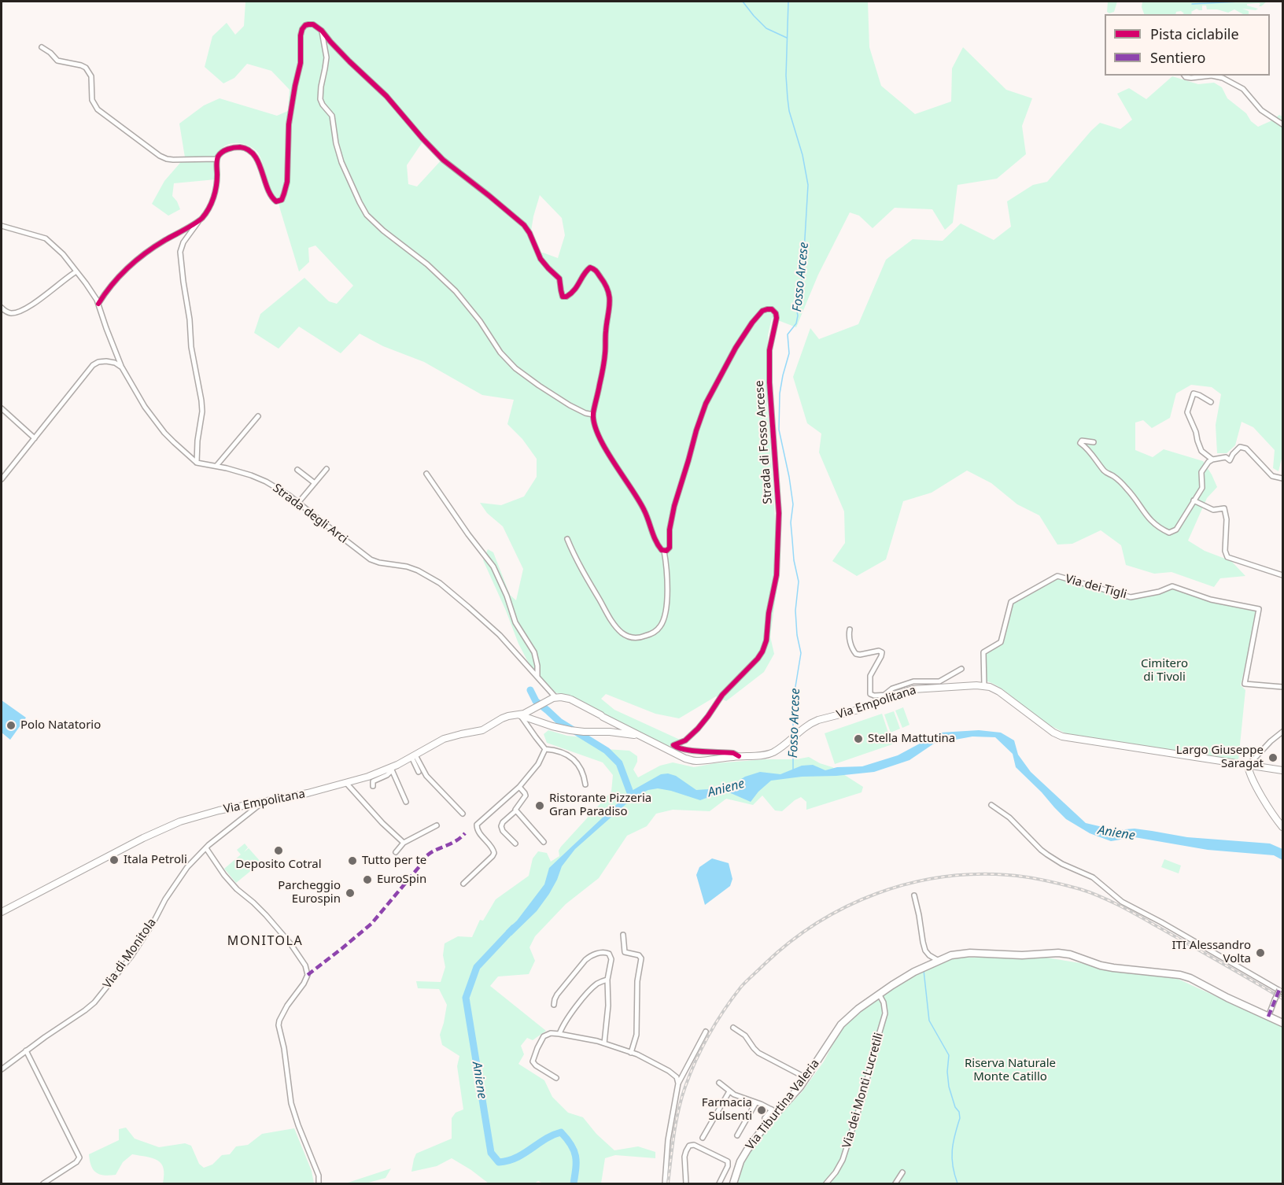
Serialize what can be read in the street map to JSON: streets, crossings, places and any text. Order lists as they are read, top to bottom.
{
  "streets": {
    "main road": ["Via Empolitana", "Via Tiburtina Valeria"],
    "street": [
      "Strada di Fosso Arcese",
      "Strada degli Arci",
      "Via dei Tigli",
      "Via di Monitola",
      "Via dei Monti Lucretili"
    ]
  },
  "crossings": [
    ["Strada di Fosso Arcese", "Via Empolitana"],
    ["Strada degli Arci", "Via Empolitana"],
    ["Via dei Tigli", "Via Empolitana"],
    ["Via Empolitana", "Via di Monitola"],
    ["Via dei Monti Lucretili", "Via Tiburtina Valeria"]
  ],
  "districts": ["MONITOLA"],
  "water": ["Fosso Arcese", "Aniene"],
  "parks": ["Cimitero di Tivoli", "Riserva Naturale Monte Catillo"],
  "places": [
    "Polo Natatorio",
    "Stella Mattutina",
    "Largo Giuseppe Saragat",
    "Ristorante Pizzeria Gran Paradiso",
    "Deposito Cotral",
    "Itala Petroli",
    "Tutto per te",
    "EuroSpin",
    "Parcheggio Eurospin",
    "ITI Alessandro Volta",
    "Farmacia Sulsenti"
  ],
  "legend": ["Pista ciclabile", "Sentiero"]
}
